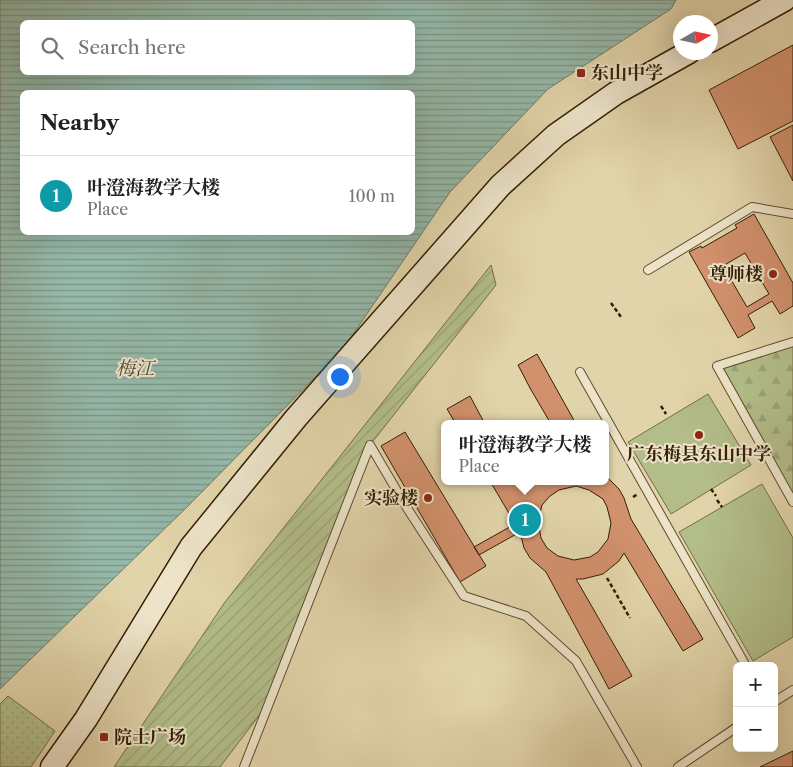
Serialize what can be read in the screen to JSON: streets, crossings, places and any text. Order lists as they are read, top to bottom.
{
  "water": ["梅江"],
  "places": {
    "transit": ["东山中学", "院士广场"],
    "other": ["尊师楼", "广东梅县东山中学", "实验楼"]
  },
  "north": "right",
  "page": {
    "search": "Search here",
    "heading": "Nearby",
    "list": [
      {
        "mark": "1",
        "name": "叶澄海教学大楼",
        "note": "Place",
        "value": "100 m"
      }
    ],
    "popup": ["叶澄海教学大楼", "Place"],
    "pins": "1",
    "map_buttons": ["+", "−"]
  }
}
